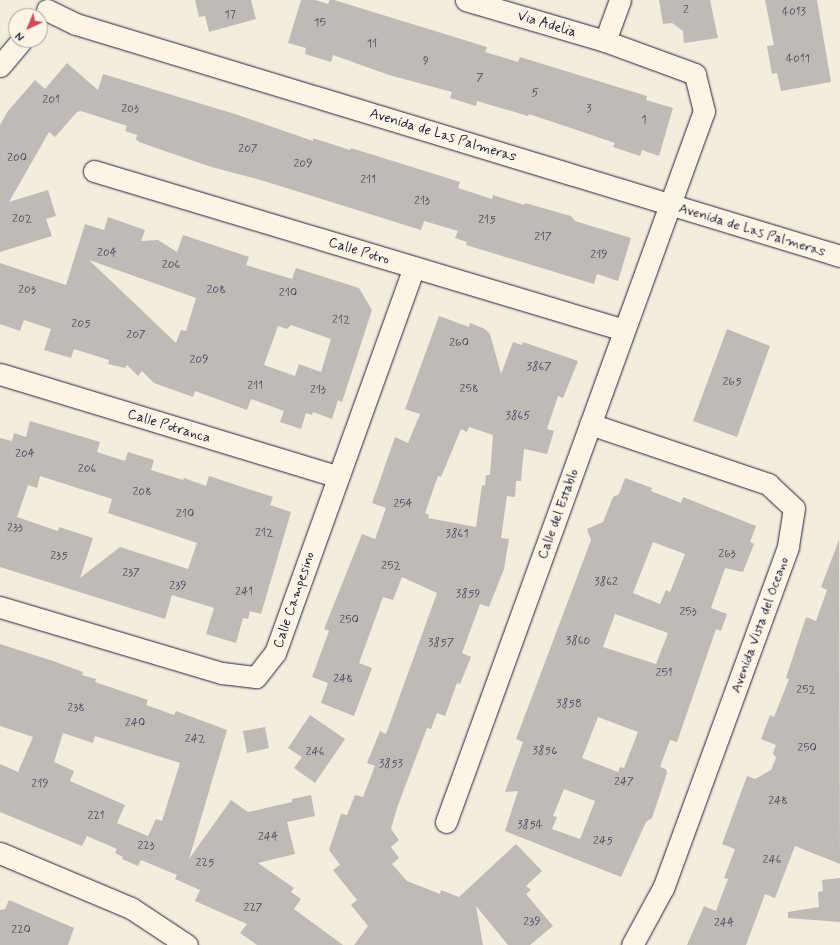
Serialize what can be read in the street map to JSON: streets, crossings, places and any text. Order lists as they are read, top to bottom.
{
  "streets": {
    "street": [
      "Via Adelia",
      "Avenida de Las Palmeras",
      "Calle Potro",
      "Calle Potranca",
      "Calle del Establo",
      "Calle Campesino",
      "Avenida Vista del Oceano"
    ]
  },
  "crossings": [
    ["Via Adelia", "Avenida de Las Palmeras"],
    ["Via Adelia", "Calle del Establo"],
    ["Avenida de Las Palmeras", "Calle del Establo"],
    ["Calle Potro", "Calle del Establo"],
    ["Calle Potro", "Calle Campesino"],
    ["Calle Potranca", "Calle Campesino"],
    ["Calle del Establo", "Avenida Vista del Oceano"]
  ],
  "house_numbers": [
    "2",
    "4013",
    "17",
    "15",
    "11",
    "4011",
    "9",
    "7",
    "5",
    "201",
    "203",
    "3",
    "1",
    "207",
    "200",
    "209",
    "211",
    "213",
    "202",
    "215",
    "217",
    "204",
    "219",
    "206",
    "203",
    "208",
    "210",
    "212",
    "205",
    "207",
    "260",
    "209",
    "3867",
    "265",
    "211",
    "258",
    "213",
    "3865",
    "204",
    "206",
    "208",
    "254",
    "210",
    "233",
    "212",
    "3861",
    "263",
    "235",
    "252",
    "237",
    "3862",
    "239",
    "241",
    "3859",
    "253",
    "250",
    "3860",
    "3857",
    "251",
    "248",
    "252",
    "3858",
    "238",
    "240",
    "242",
    "250",
    "3856",
    "246",
    "3853",
    "247",
    "219",
    "248",
    "221",
    "3854",
    "244",
    "245",
    "223",
    "246",
    "225",
    "227",
    "239",
    "244",
    "220"
  ],
  "north": "bottom left"
}
